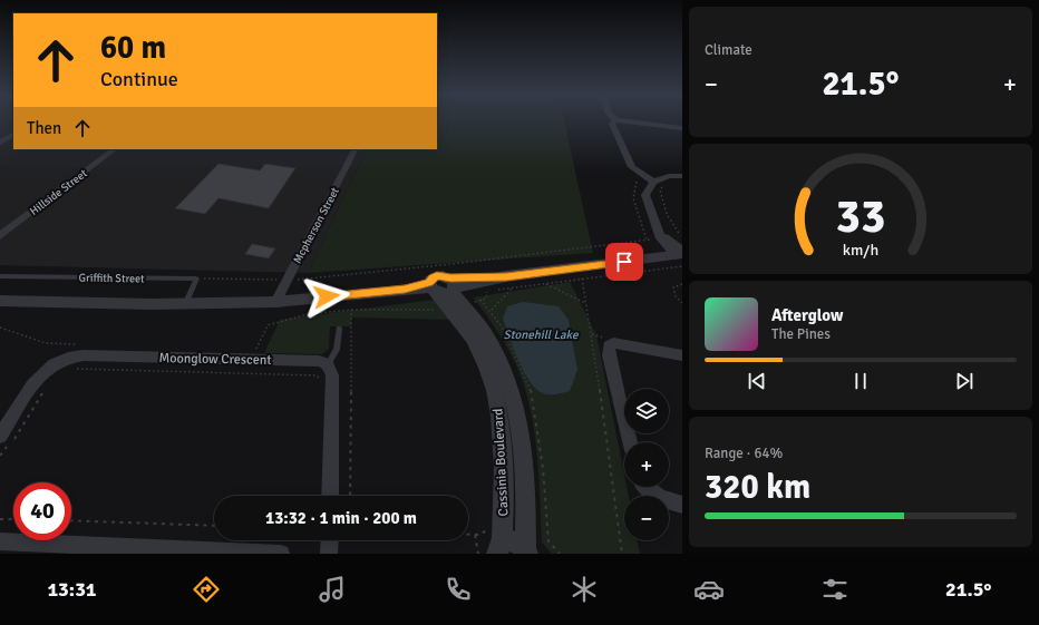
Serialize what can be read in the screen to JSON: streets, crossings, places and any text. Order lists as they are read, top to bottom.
{
  "streets": {
    "street": [
      "Hillside Street",
      "Mcpherson Street",
      "Moonglow Crescent",
      "Cassinia Boulevard"
    ],
    "lane": ["Griffith Street"]
  },
  "water": ["Stonehill Lake"],
  "page": {
    "tile": [
      "Climate",
      ["Range · 64%", "320 km"]
    ],
    "turn": ["60 m", "Continue"],
    "heat": ["−", "21.5°", "+"],
    "then": "Then",
    "song": ["Afterglow", "The Pines"],
    "map_buttons": ["+", "−"],
    "limit": "40",
    "trip": "13:32 · 1 min · 200 m",
    "tabs": ["13:31", "21.5°"],
    "gauge": ["33", "km/h"]
  }
}
